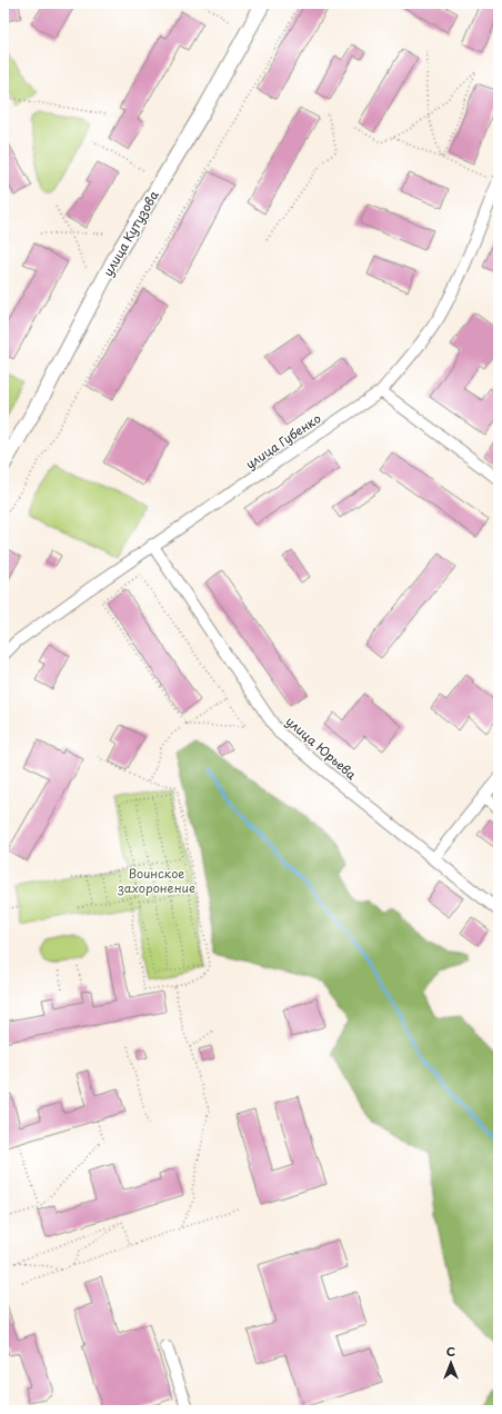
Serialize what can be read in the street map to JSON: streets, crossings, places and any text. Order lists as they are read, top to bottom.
{
  "streets": {
    "main road": ["улица Кутузова"],
    "street": ["улица Губенко", "улица Юрьева"]
  },
  "crossings": [
    ["улица Губенко", "улица Юрьева"]
  ],
  "parks": ["Воинское захоронение"],
  "north": "top"
}
